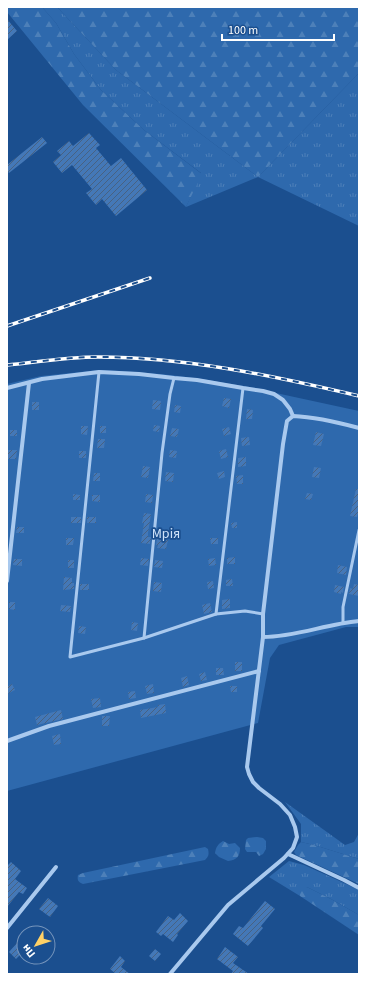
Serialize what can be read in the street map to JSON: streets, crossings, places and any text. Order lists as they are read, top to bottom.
{
  "parks": ["Мрія"],
  "scale_bar": "100 m",
  "north": "bottom left"
}
